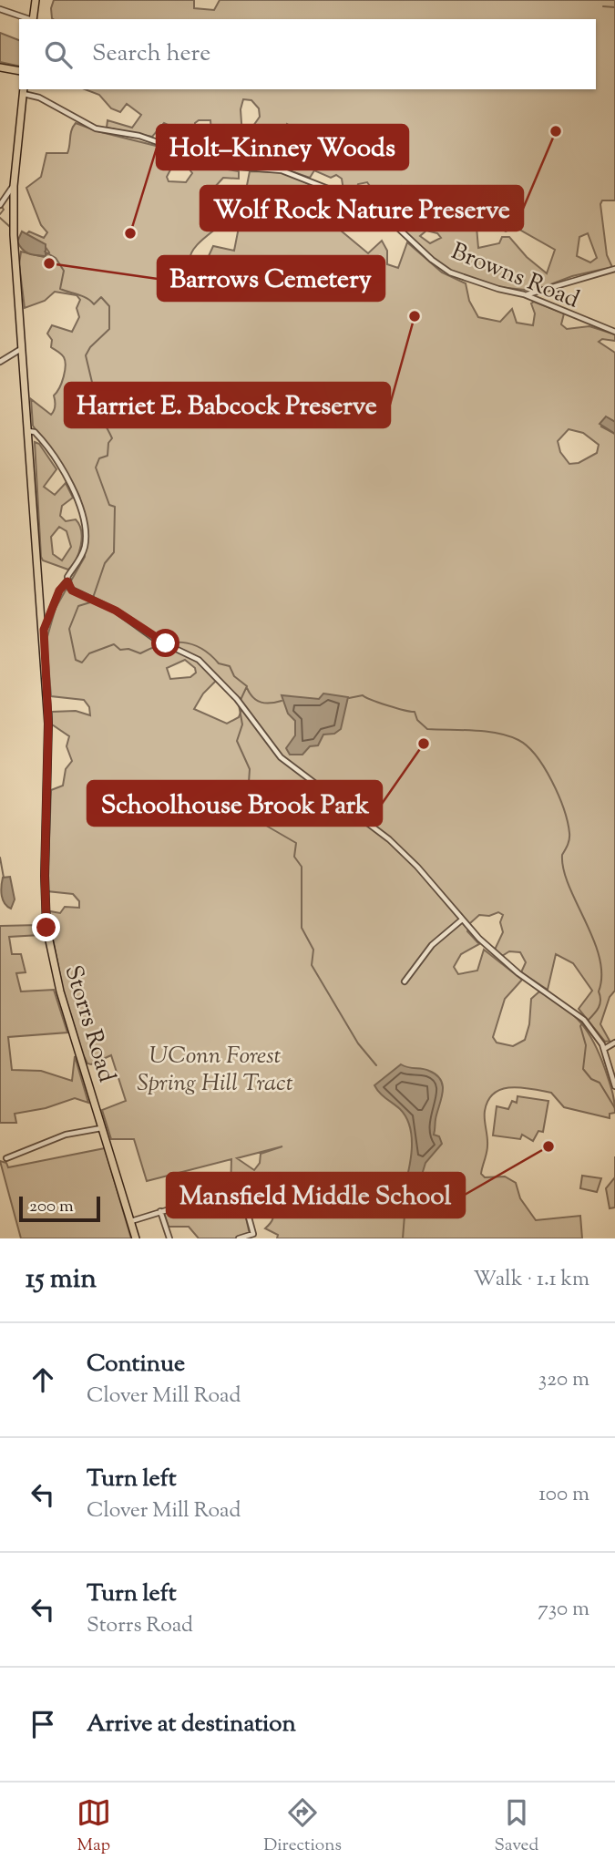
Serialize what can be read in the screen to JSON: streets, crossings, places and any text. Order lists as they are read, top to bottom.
{
  "streets": {
    "main road": ["Storrs Road"],
    "street": ["Browns Road"]
  },
  "crossings": [
    ["Browns Road", "Storrs Road"]
  ],
  "parks": ["UConn Forest Spring Hill Tract"],
  "places": [
    "Wolf Rock Nature Preserve",
    "Holt–Kinney Woods",
    "Barrows Cemetery",
    "Harriet E. Babcock Preserve",
    "Schoolhouse Brook Park",
    "Mansfield Middle School"
  ],
  "scale_bar": "200 m",
  "page": {
    "search": "Search here",
    "scale": "200 m",
    "heading": ["15 min", "Walk · 1.1 km"],
    "list": [
      ["Continue", "Clover Mill Road", "320 m"],
      ["Turn left", "Clover Mill Road", "100 m"],
      ["Turn left", "Storrs Road", "730 m"],
      "Arrive at destination"
    ],
    "nav": ["Map", "Directions", "Saved"]
  }
}
